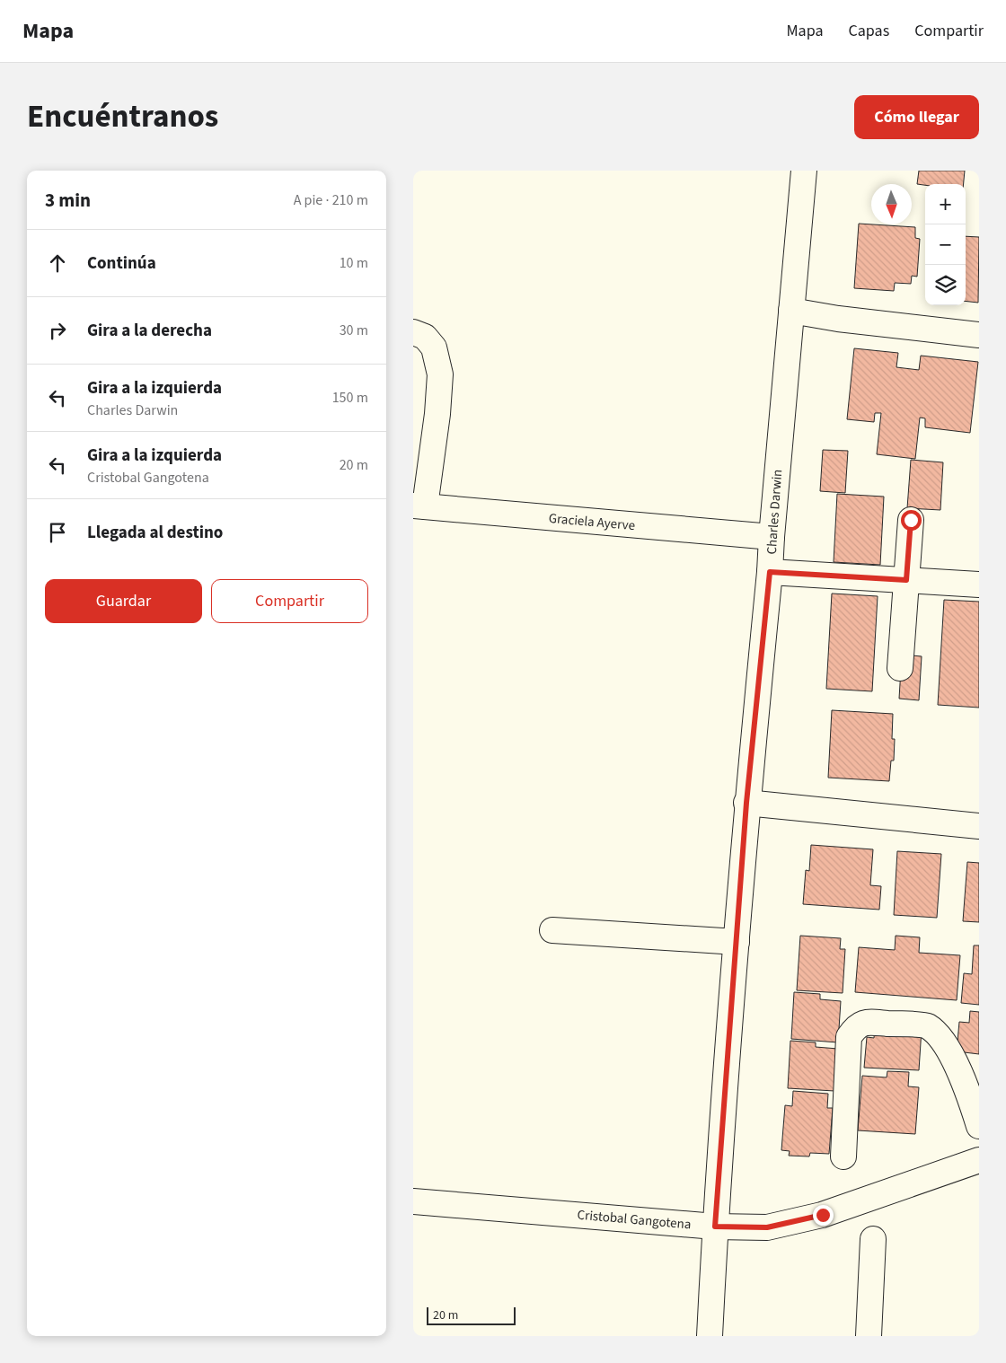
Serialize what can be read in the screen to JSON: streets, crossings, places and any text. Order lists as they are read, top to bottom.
{
  "streets": {
    "street": ["Charles Darwin", "Graciela Ayerve", "Cristobal Gangotena"]
  },
  "crossings": [
    ["Charles Darwin", "Graciela Ayerve"],
    ["Charles Darwin", "Cristobal Gangotena"]
  ],
  "scale_bar": "20 m",
  "north": "bottom",
  "page": {
    "header": "Mapa",
    "nav": ["Mapa", "Capas", "Compartir"],
    "title": "Encuéntranos",
    "buttons": [
      "Cómo llegar",
      ["Guardar", "Compartir"]
    ],
    "heading": ["3 min", "A pie · 210 m"],
    "map_buttons": ["+", "−"],
    "list": [
      ["Continúa", "10 m"],
      ["Gira a la derecha", "30 m"],
      ["Gira a la izquierda", "Charles Darwin", "150 m"],
      ["Gira a la izquierda", "Cristobal Gangotena", "20 m"],
      "Llegada al destino"
    ],
    "scale": "20 m"
  }
}
